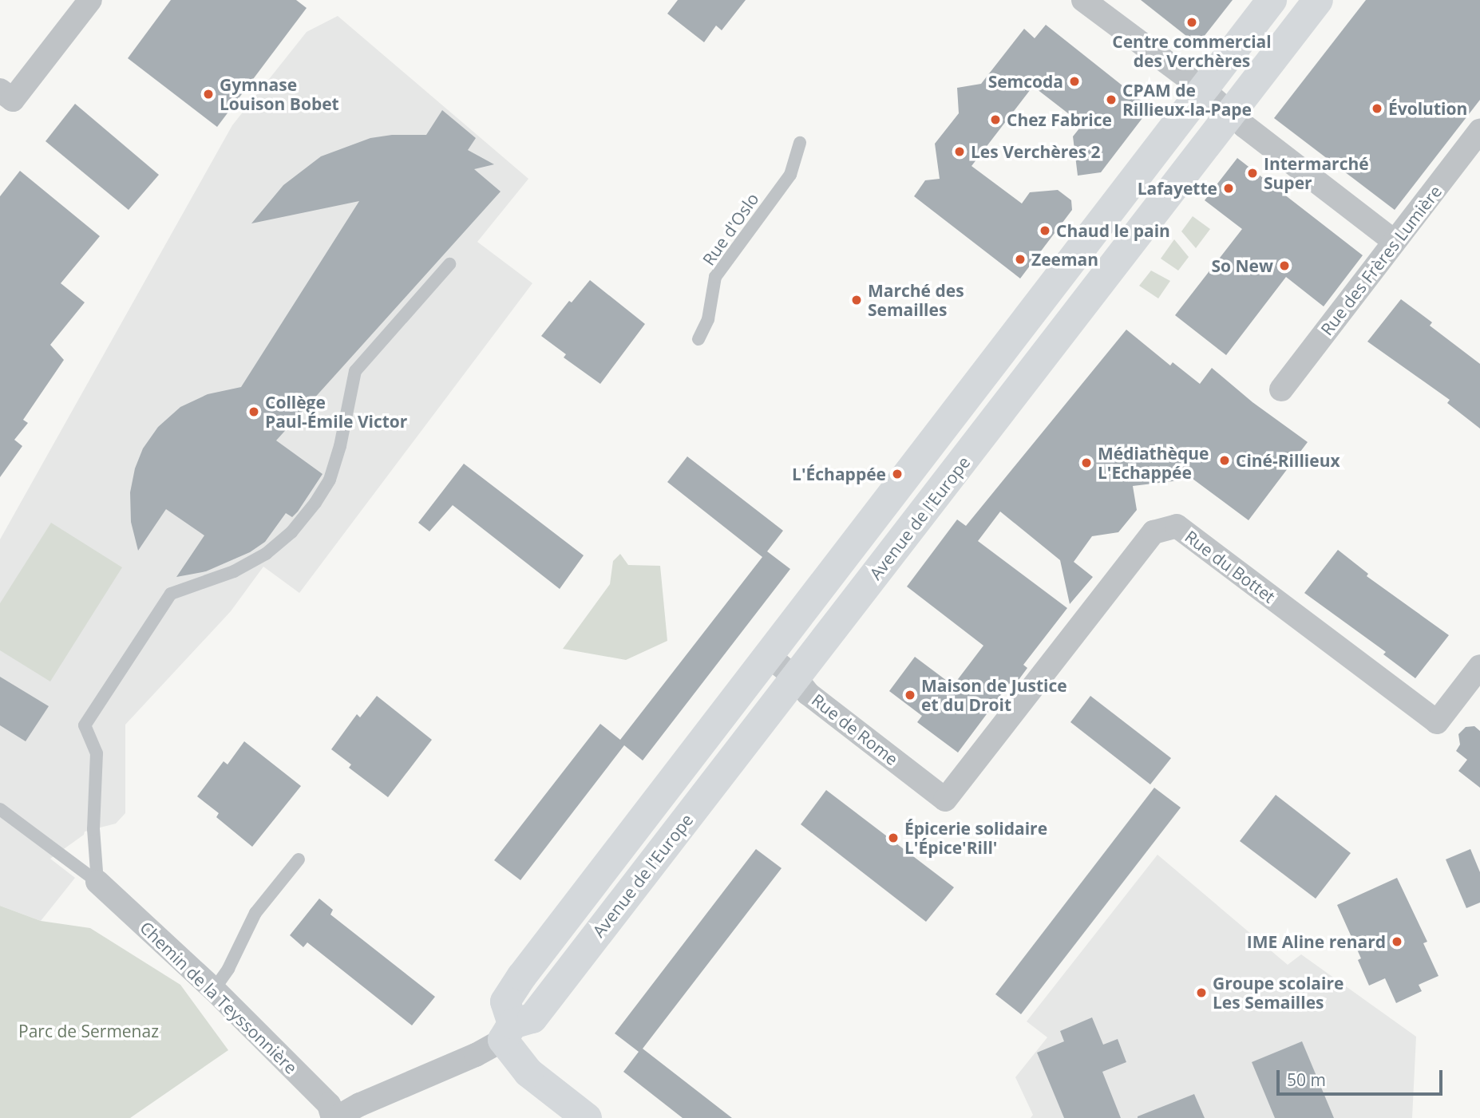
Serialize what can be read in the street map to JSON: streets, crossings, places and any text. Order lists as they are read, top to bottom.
{
  "streets": {
    "street": [
      "Rue des Frères Lumière",
      "Avenue de l'Europe",
      "Rue du Bottet",
      "Rue de Rome",
      "Chemin de la Teyssonnière"
    ],
    "lane": ["Rue d'Oslo"]
  },
  "crossings": [
    ["Avenue de l'Europe", "Rue de Rome"],
    ["Avenue de l'Europe", "Chemin de la Teyssonnière"],
    ["Rue du Bottet", "Rue de Rome"]
  ],
  "parks": ["Parc de Sermenaz"],
  "places": [
    "Centre commercial des Verchères",
    "Semcoda",
    "Gymnase Louison Bobet",
    "CPAM de Rillieux-la-Pape",
    "Évolution",
    "Chez Fabrice",
    "Les Verchères 2",
    "Intermarché Super",
    "Lafayette",
    "Chaud le pain",
    "Zeeman",
    "So New",
    "Marché des Semailles",
    "Collège Paul-Émile Victor",
    "Ciné-Rillieux",
    "Médiathèque L'Echappée",
    "L'Échappée",
    "Maison de Justice et du Droit",
    "Épicerie solidaire L'Épice'Rill'",
    "IME Aline renard",
    "Groupe scolaire Les Semailles"
  ],
  "scale_bar": "50 m"
}
